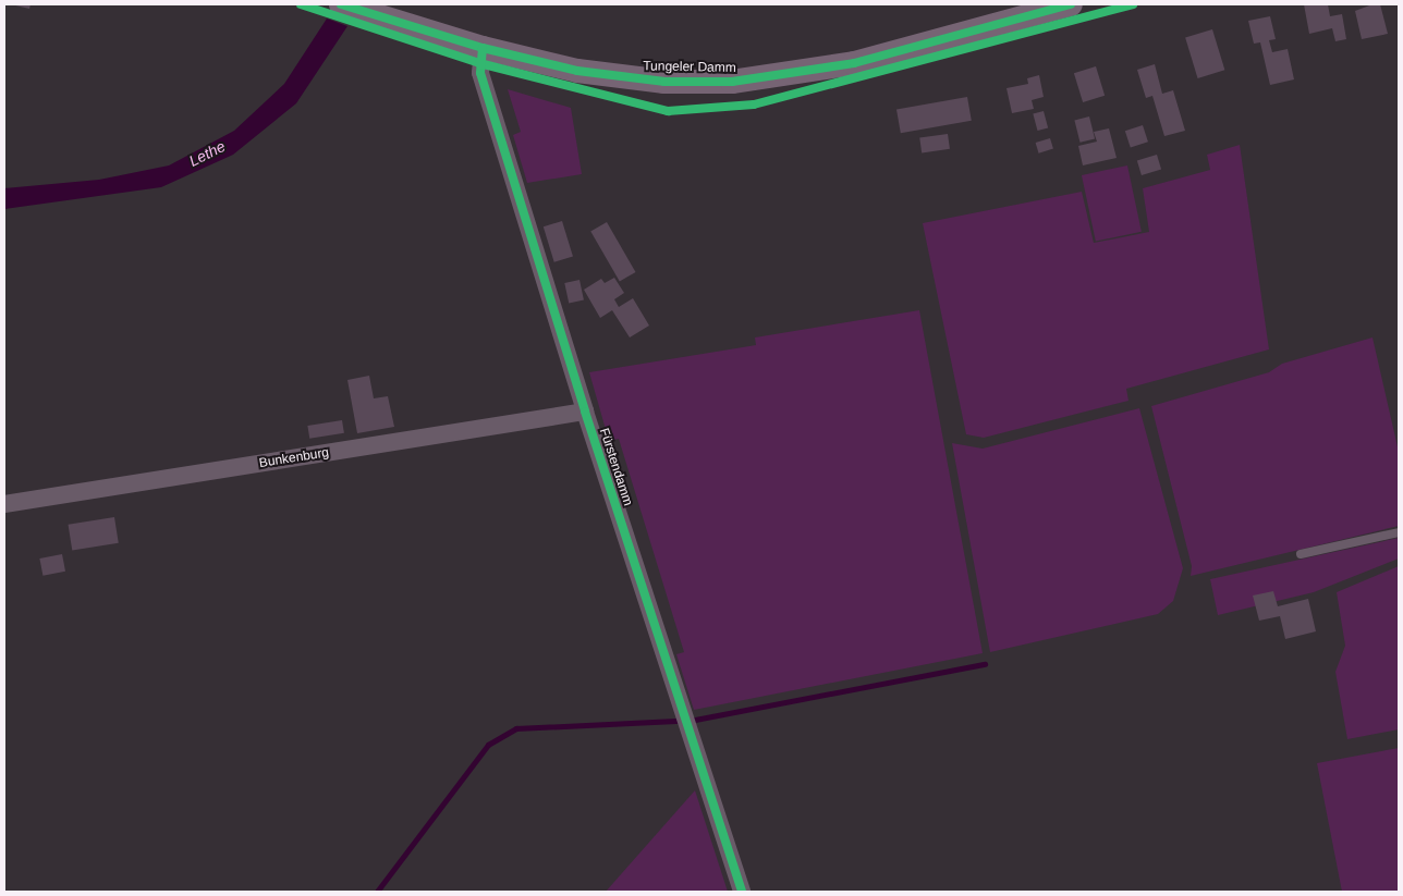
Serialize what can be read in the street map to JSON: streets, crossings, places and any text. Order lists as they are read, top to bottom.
{
  "streets": {
    "street": ["Tungeler Damm", "Bunkenburg", "Fürstendamm"]
  },
  "crossings": [
    ["Tungeler Damm", "Fürstendamm"],
    ["Bunkenburg", "Fürstendamm"]
  ],
  "water": ["Lethe"]
}
